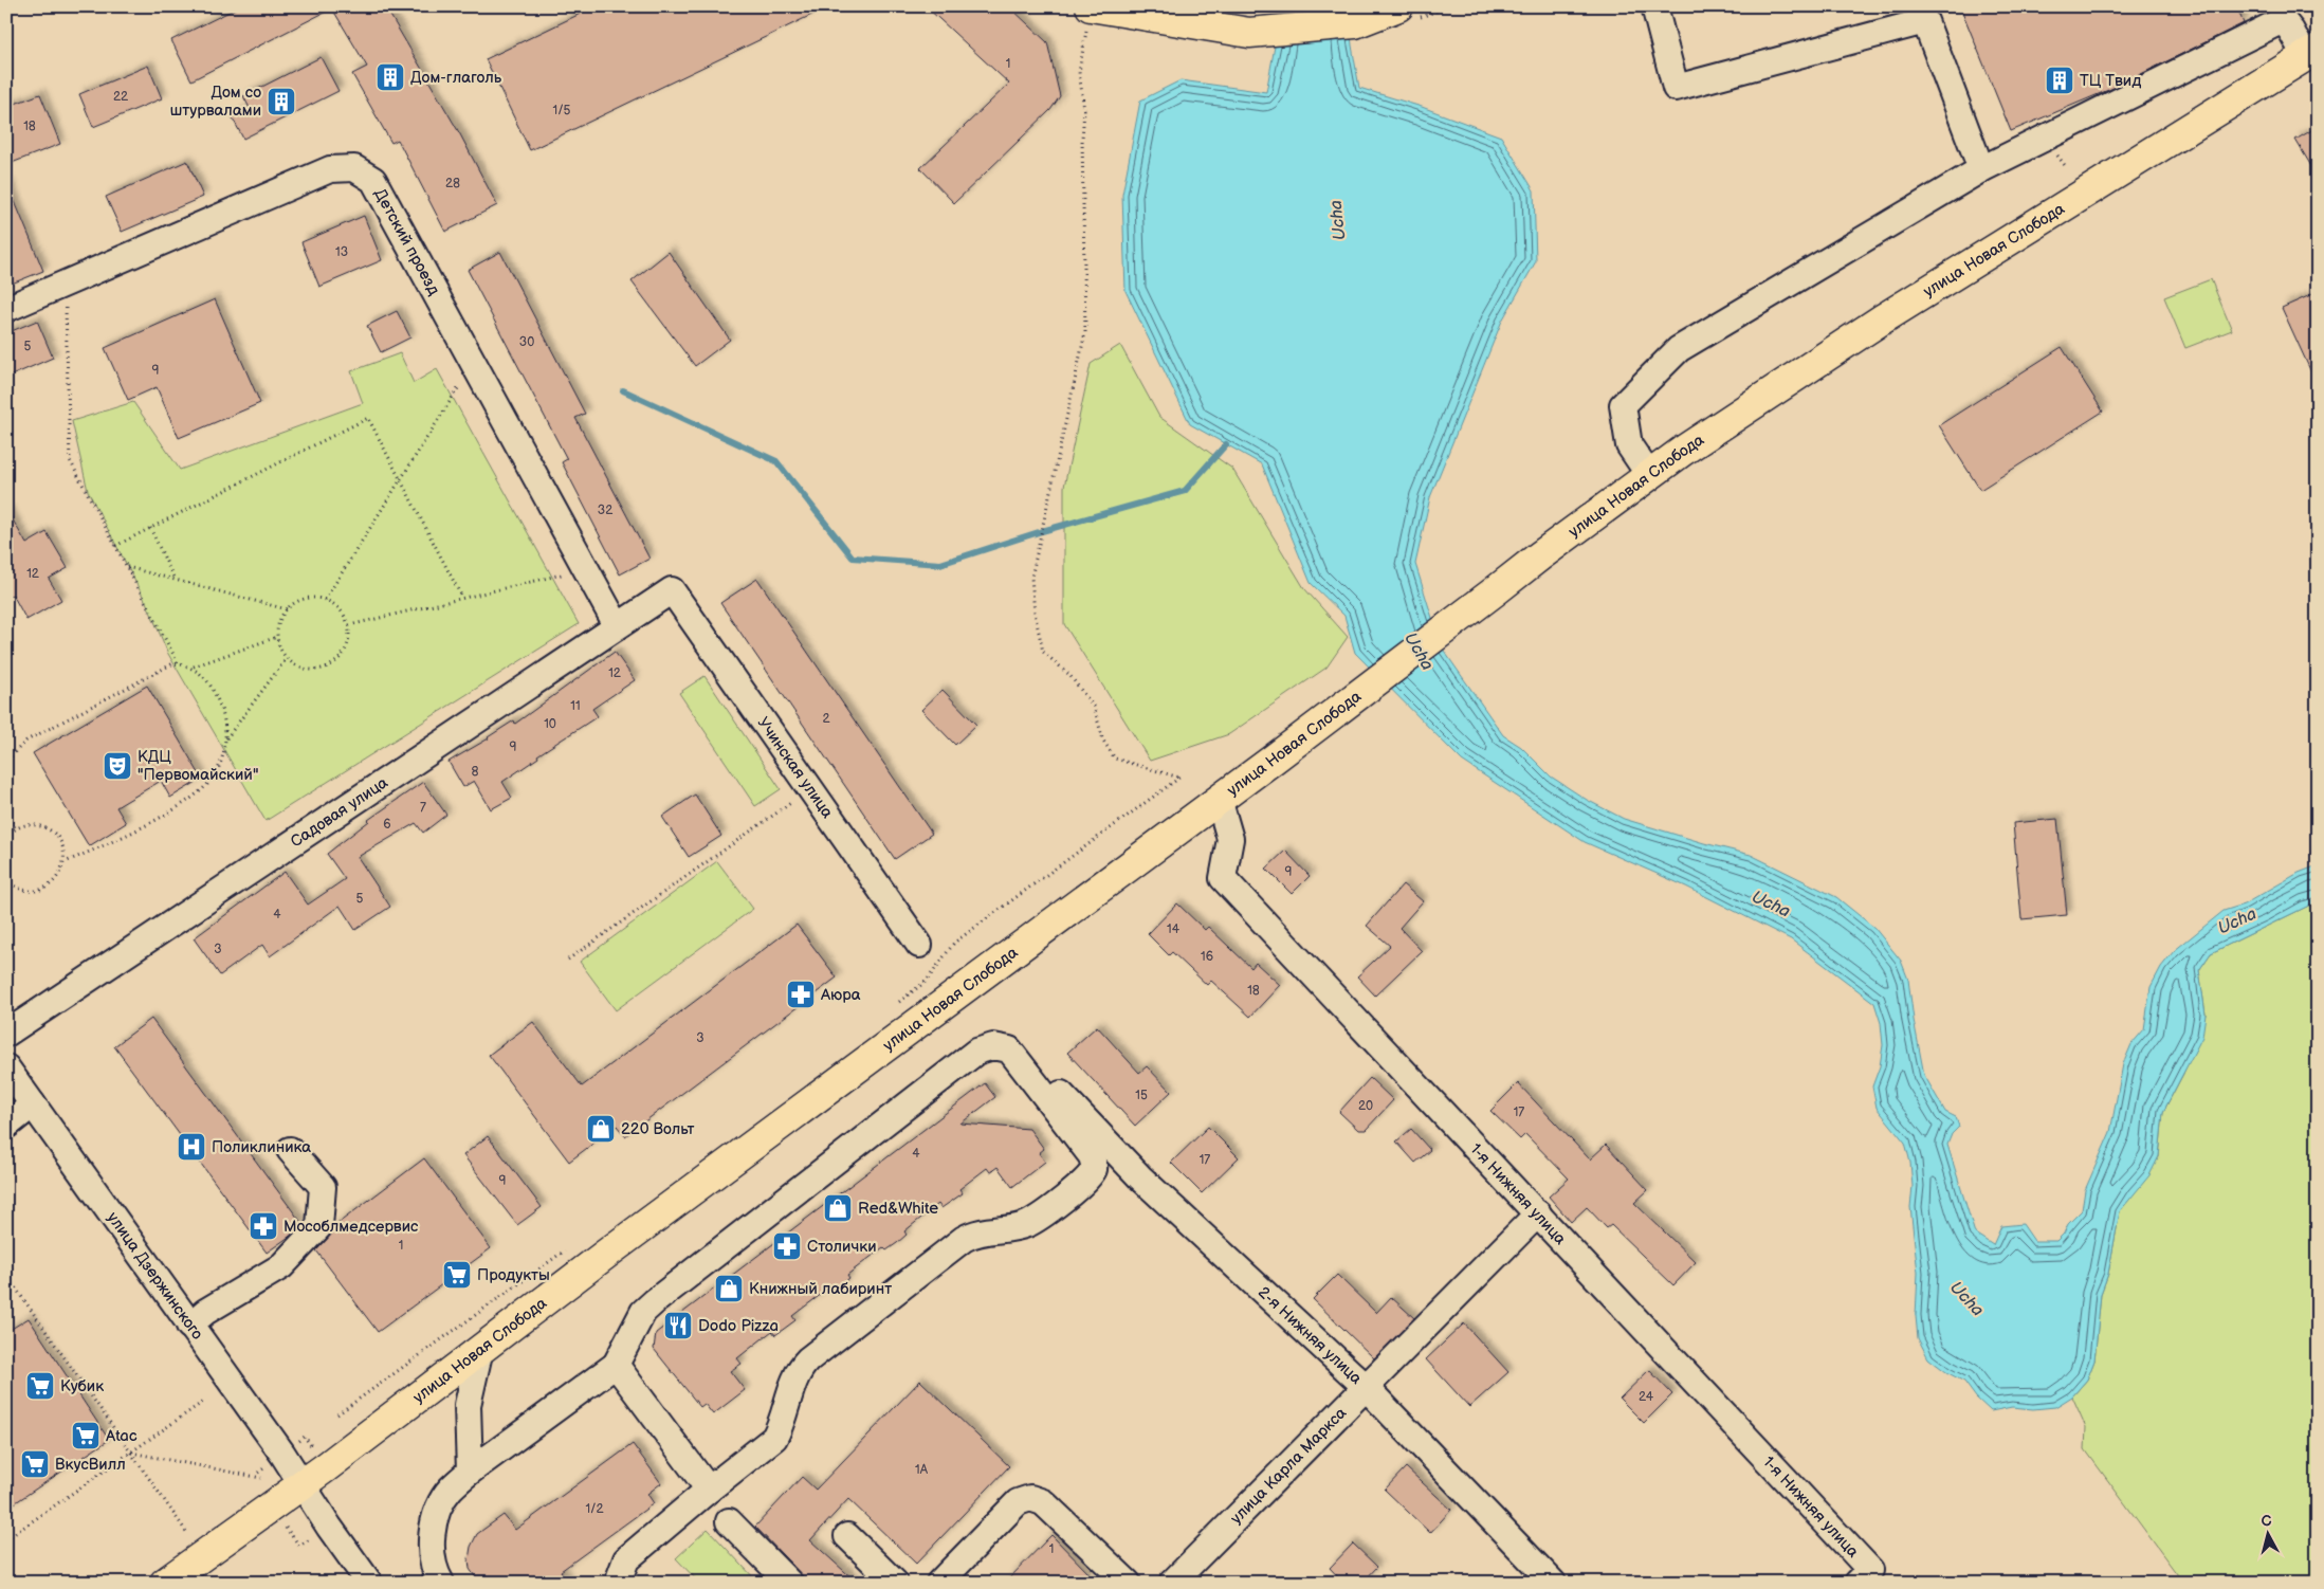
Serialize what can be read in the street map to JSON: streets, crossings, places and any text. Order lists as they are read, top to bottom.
{
  "streets": {
    "main road": ["улица Новая Слобода"],
    "street": [
      "Детский проезд",
      "Учинская улица",
      "Садовая улица",
      "1-я Нижняя улица",
      "улица Дзержинского",
      "2-я Нижняя улица",
      "улица Карла Маркса"
    ]
  },
  "crossings": [
    ["Детский проезд", "Садовая улица"],
    ["улица Новая Слобода", "1-я Нижняя улица"],
    ["улица Новая Слобода", "улица Дзержинского"],
    ["Учинская улица", "Садовая улица"],
    ["1-я Нижняя улица", "улица Карла Маркса"],
    ["2-я Нижняя улица", "улица Карла Маркса"]
  ],
  "water": ["Ucha"],
  "places": {
    "building": ["Дом-глаголь", "ТЦ Твид", "Дом со штурвалами"],
    "theatre": ["КДЦ \"Первомайский\""],
    "pharmacy": ["Аюра", "Мособлмедсервис", "Столички"],
    "shop": ["220 Вольт", "Red&White", "Книжный лабиринт"],
    "hospital": ["Поликлиника"],
    "supermarket": [
      "Продукты",
      "Кубик",
      "Atac",
      "ВкусВилл"
    ],
    "restaurant": ["Dodo Pizza"]
  },
  "house_numbers": [
    "1",
    "22",
    "1/5",
    "18",
    "28",
    "13",
    "30",
    "5",
    "9",
    "32",
    "12",
    "12",
    "11",
    "2",
    "10",
    "9",
    "8",
    "7",
    "6",
    "9",
    "5",
    "4",
    "14",
    "3",
    "16",
    "18",
    "3",
    "15",
    "20",
    "17",
    "4",
    "17",
    "9",
    "1",
    "24",
    "1А",
    "1/2",
    "1"
  ],
  "north": "top"
}
